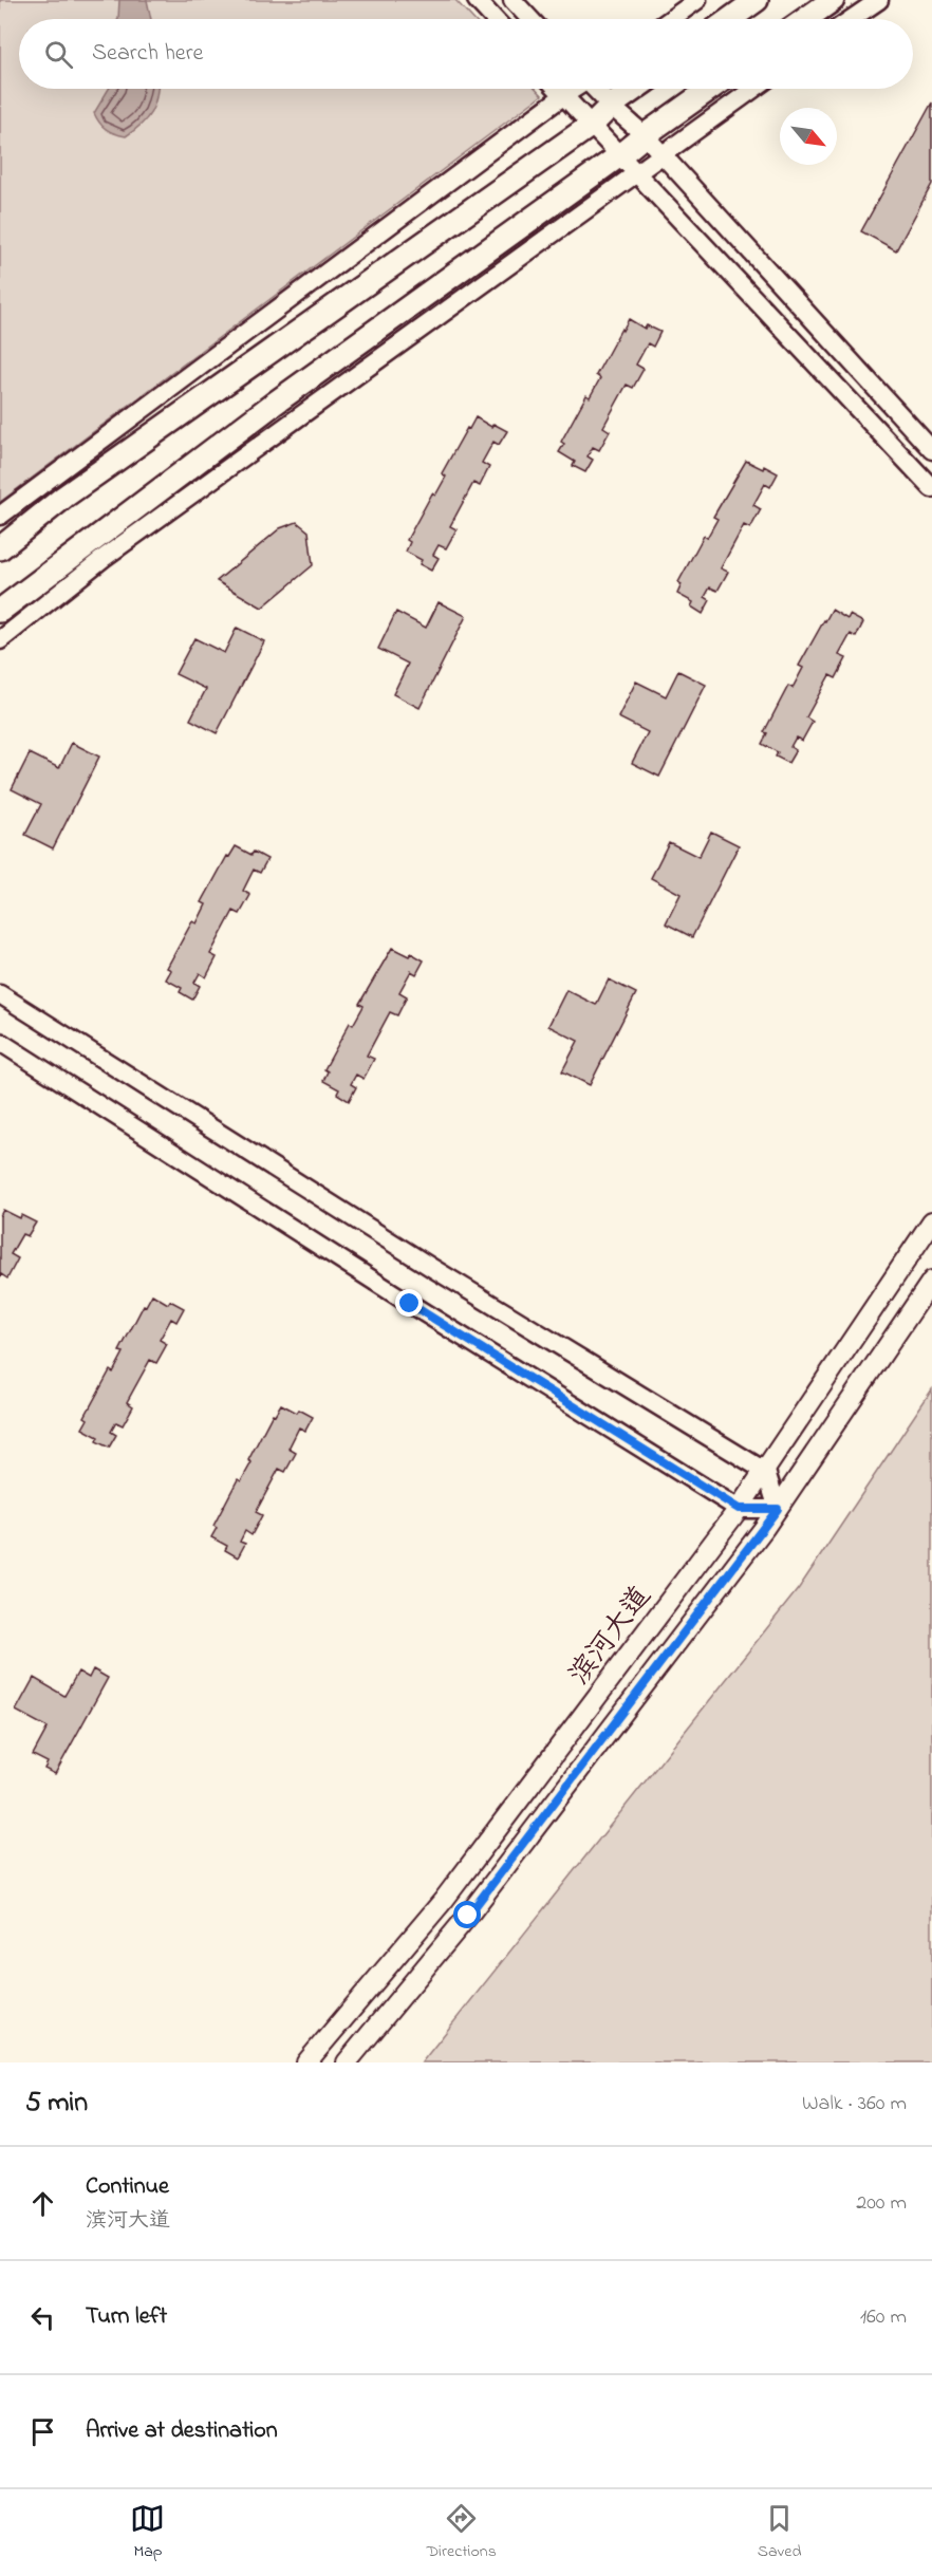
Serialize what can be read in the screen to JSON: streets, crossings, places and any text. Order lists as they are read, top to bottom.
{
  "streets": {
    "main road": ["滨河大道"]
  },
  "north": "bottom right",
  "page": {
    "search": "Search here",
    "heading": ["5 min", "Walk · 360 m"],
    "list": [
      ["Continue", "滨河大道", "200 m"],
      ["Turn left", "160 m"],
      "Arrive at destination"
    ],
    "nav": ["Map", "Directions", "Saved"]
  }
}
